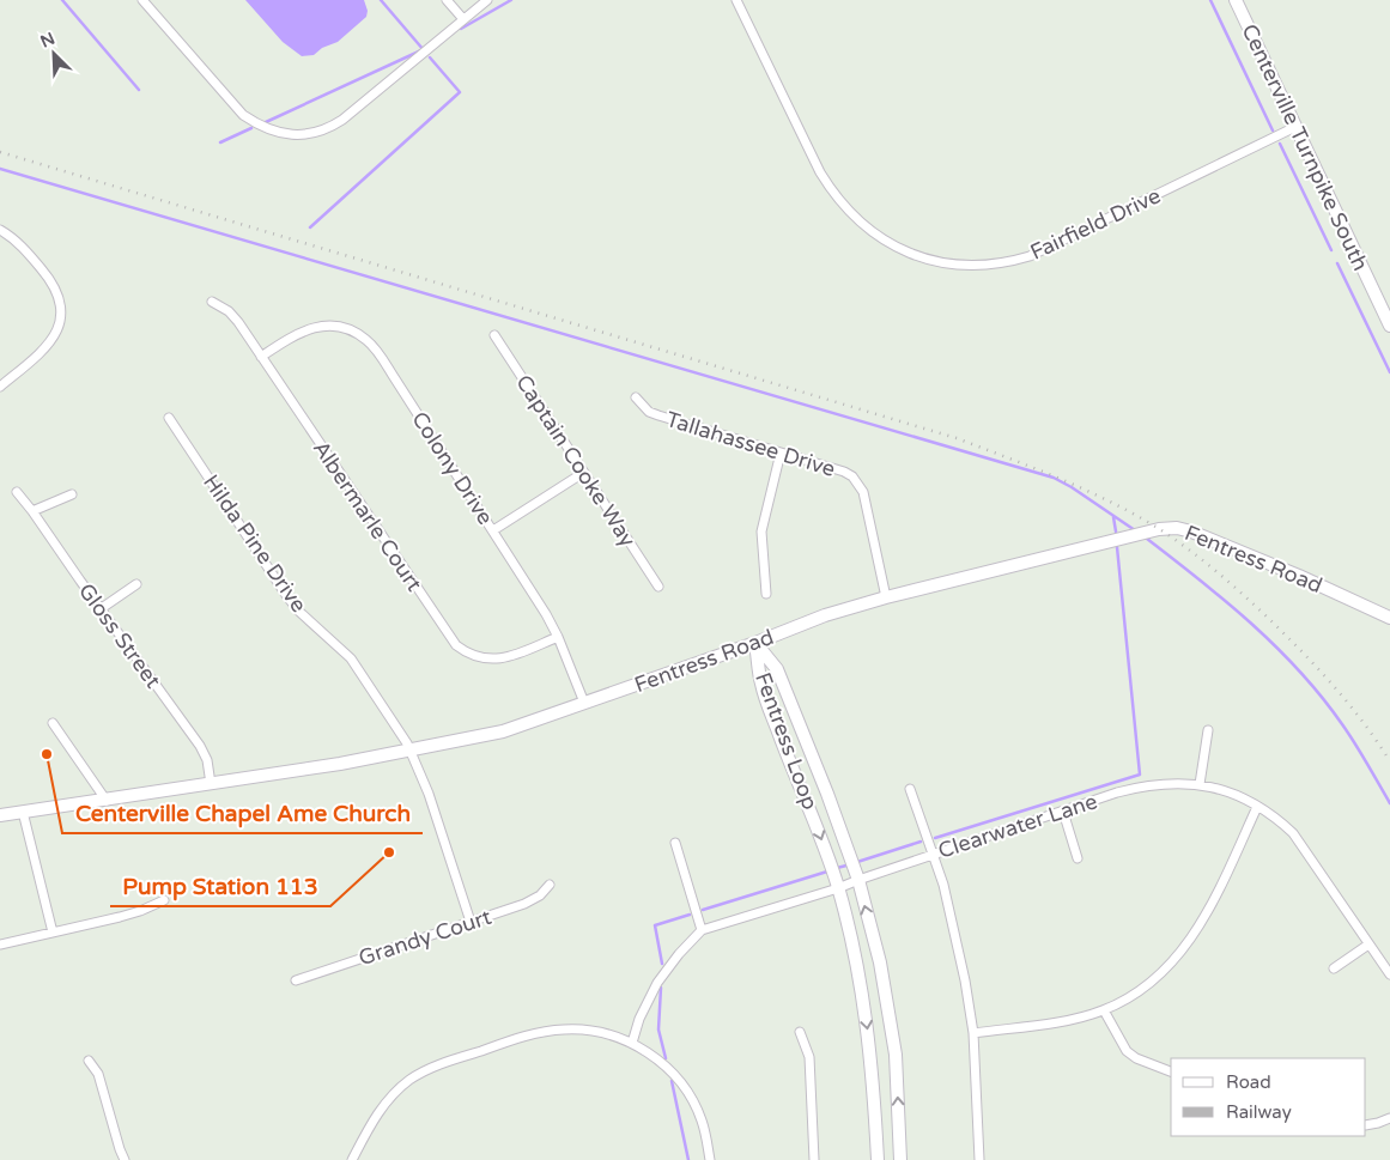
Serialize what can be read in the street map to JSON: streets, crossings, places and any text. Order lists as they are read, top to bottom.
{
  "streets": {
    "street": [
      "Centerville Turnpike South",
      "Fairfield Drive",
      "Tallahassee Drive",
      "Captain Cooke Way",
      "Colony Drive",
      "Albermarle Court",
      "Hilda Pine Drive",
      "Fentress Road",
      "Gloss Street",
      "Fentress Loop",
      "Clearwater Lane",
      "Grandy Court"
    ]
  },
  "crossings": [
    ["Centerville Turnpike South", "Fairfield Drive"],
    ["Tallahassee Drive", "Fentress Road"],
    ["Colony Drive", "Albermarle Court"],
    ["Colony Drive", "Fentress Road"],
    ["Hilda Pine Drive", "Fentress Road"],
    ["Hilda Pine Drive", "Grandy Court"],
    ["Fentress Road", "Gloss Street"],
    ["Fentress Road", "Fentress Loop"],
    ["Fentress Loop", "Clearwater Lane"]
  ],
  "places": ["Centerville Chapel Ame Church", "Pump Station 113"],
  "legend": ["Road", "Railway"],
  "north": "top left"
}
